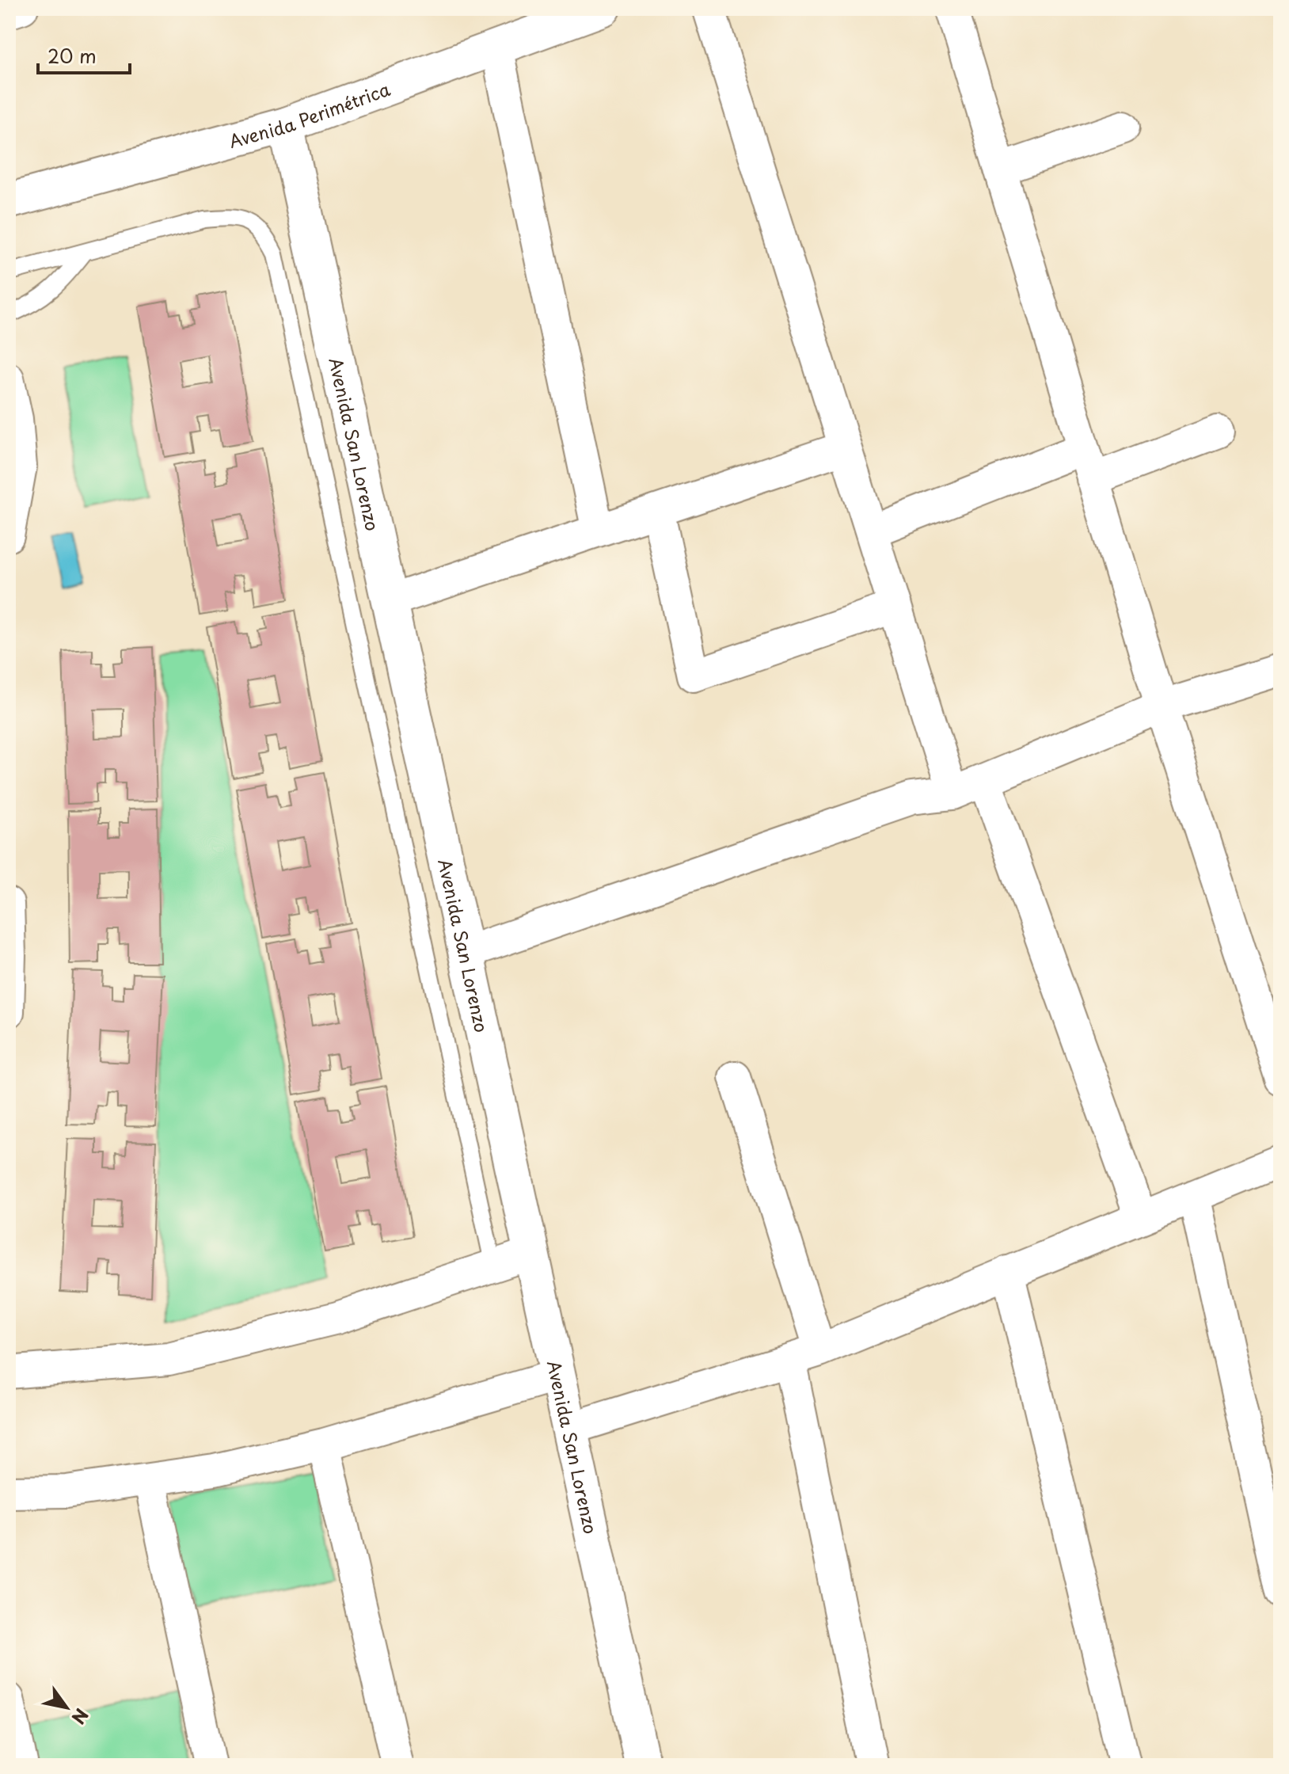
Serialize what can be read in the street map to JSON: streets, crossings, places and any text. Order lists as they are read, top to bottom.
{
  "streets": {
    "street": ["Avenida Perimétrica", "Avenida San Lorenzo"]
  },
  "crossings": [
    ["Avenida Perimétrica", "Avenida San Lorenzo"]
  ],
  "scale_bar": "20 m",
  "north": "bottom right"
}
